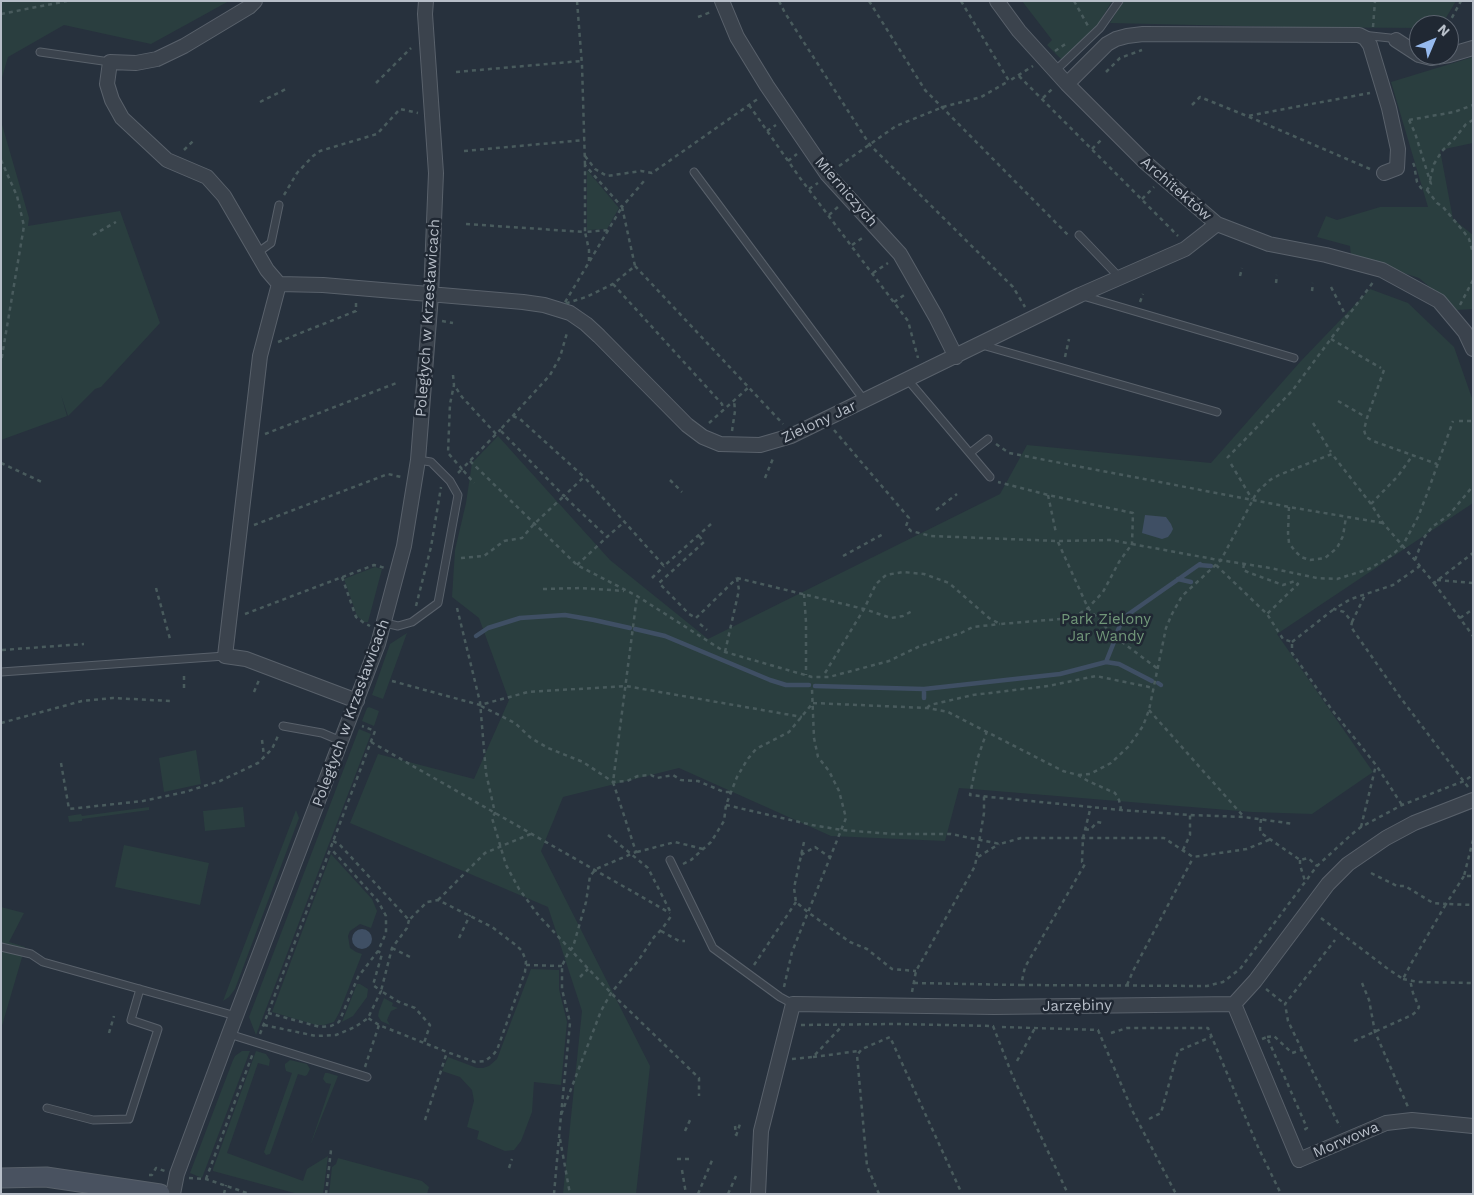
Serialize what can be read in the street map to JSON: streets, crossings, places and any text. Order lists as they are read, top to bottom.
{
  "streets": {
    "street": [
      "Architektów",
      "Mierniczych",
      "Poległych w Krzesławicach",
      "Zielony Jar",
      "Jarzębiny",
      "Morwowa"
    ]
  },
  "crossings": [
    ["Architektów", "Zielony Jar"],
    ["Mierniczych", "Zielony Jar"],
    ["Poległych w Krzesławicach", "Zielony Jar"],
    ["Jarzębiny", "Morwowa"]
  ],
  "parks": ["Park Zielony Jar Wandy"],
  "north": "top right"
}
